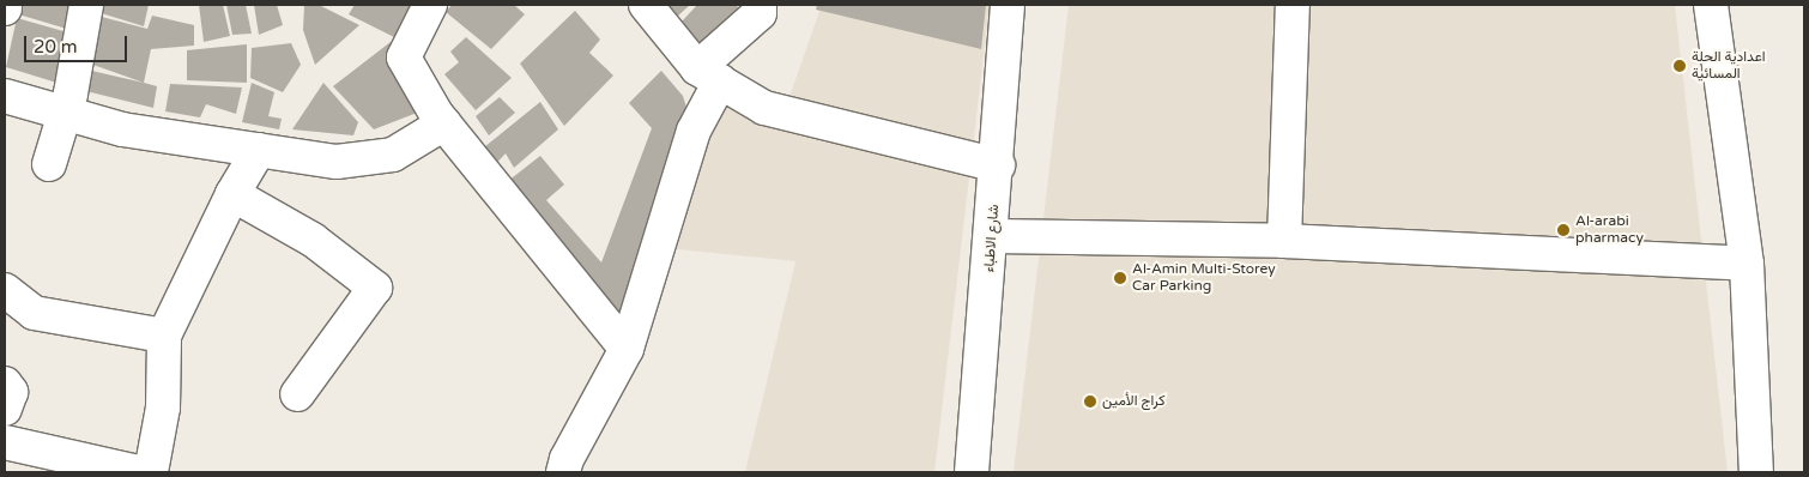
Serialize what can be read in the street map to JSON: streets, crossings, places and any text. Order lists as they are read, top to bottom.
{
  "streets": {
    "street": ["شارع الاطباء"]
  },
  "places": [
    "اعدادية الحلة المسائية",
    "Al-arabi pharmacy",
    "Al-Amin Multi-Storey Car Parking",
    "كراج الأمين"
  ],
  "scale_bar": "20 m"
}
